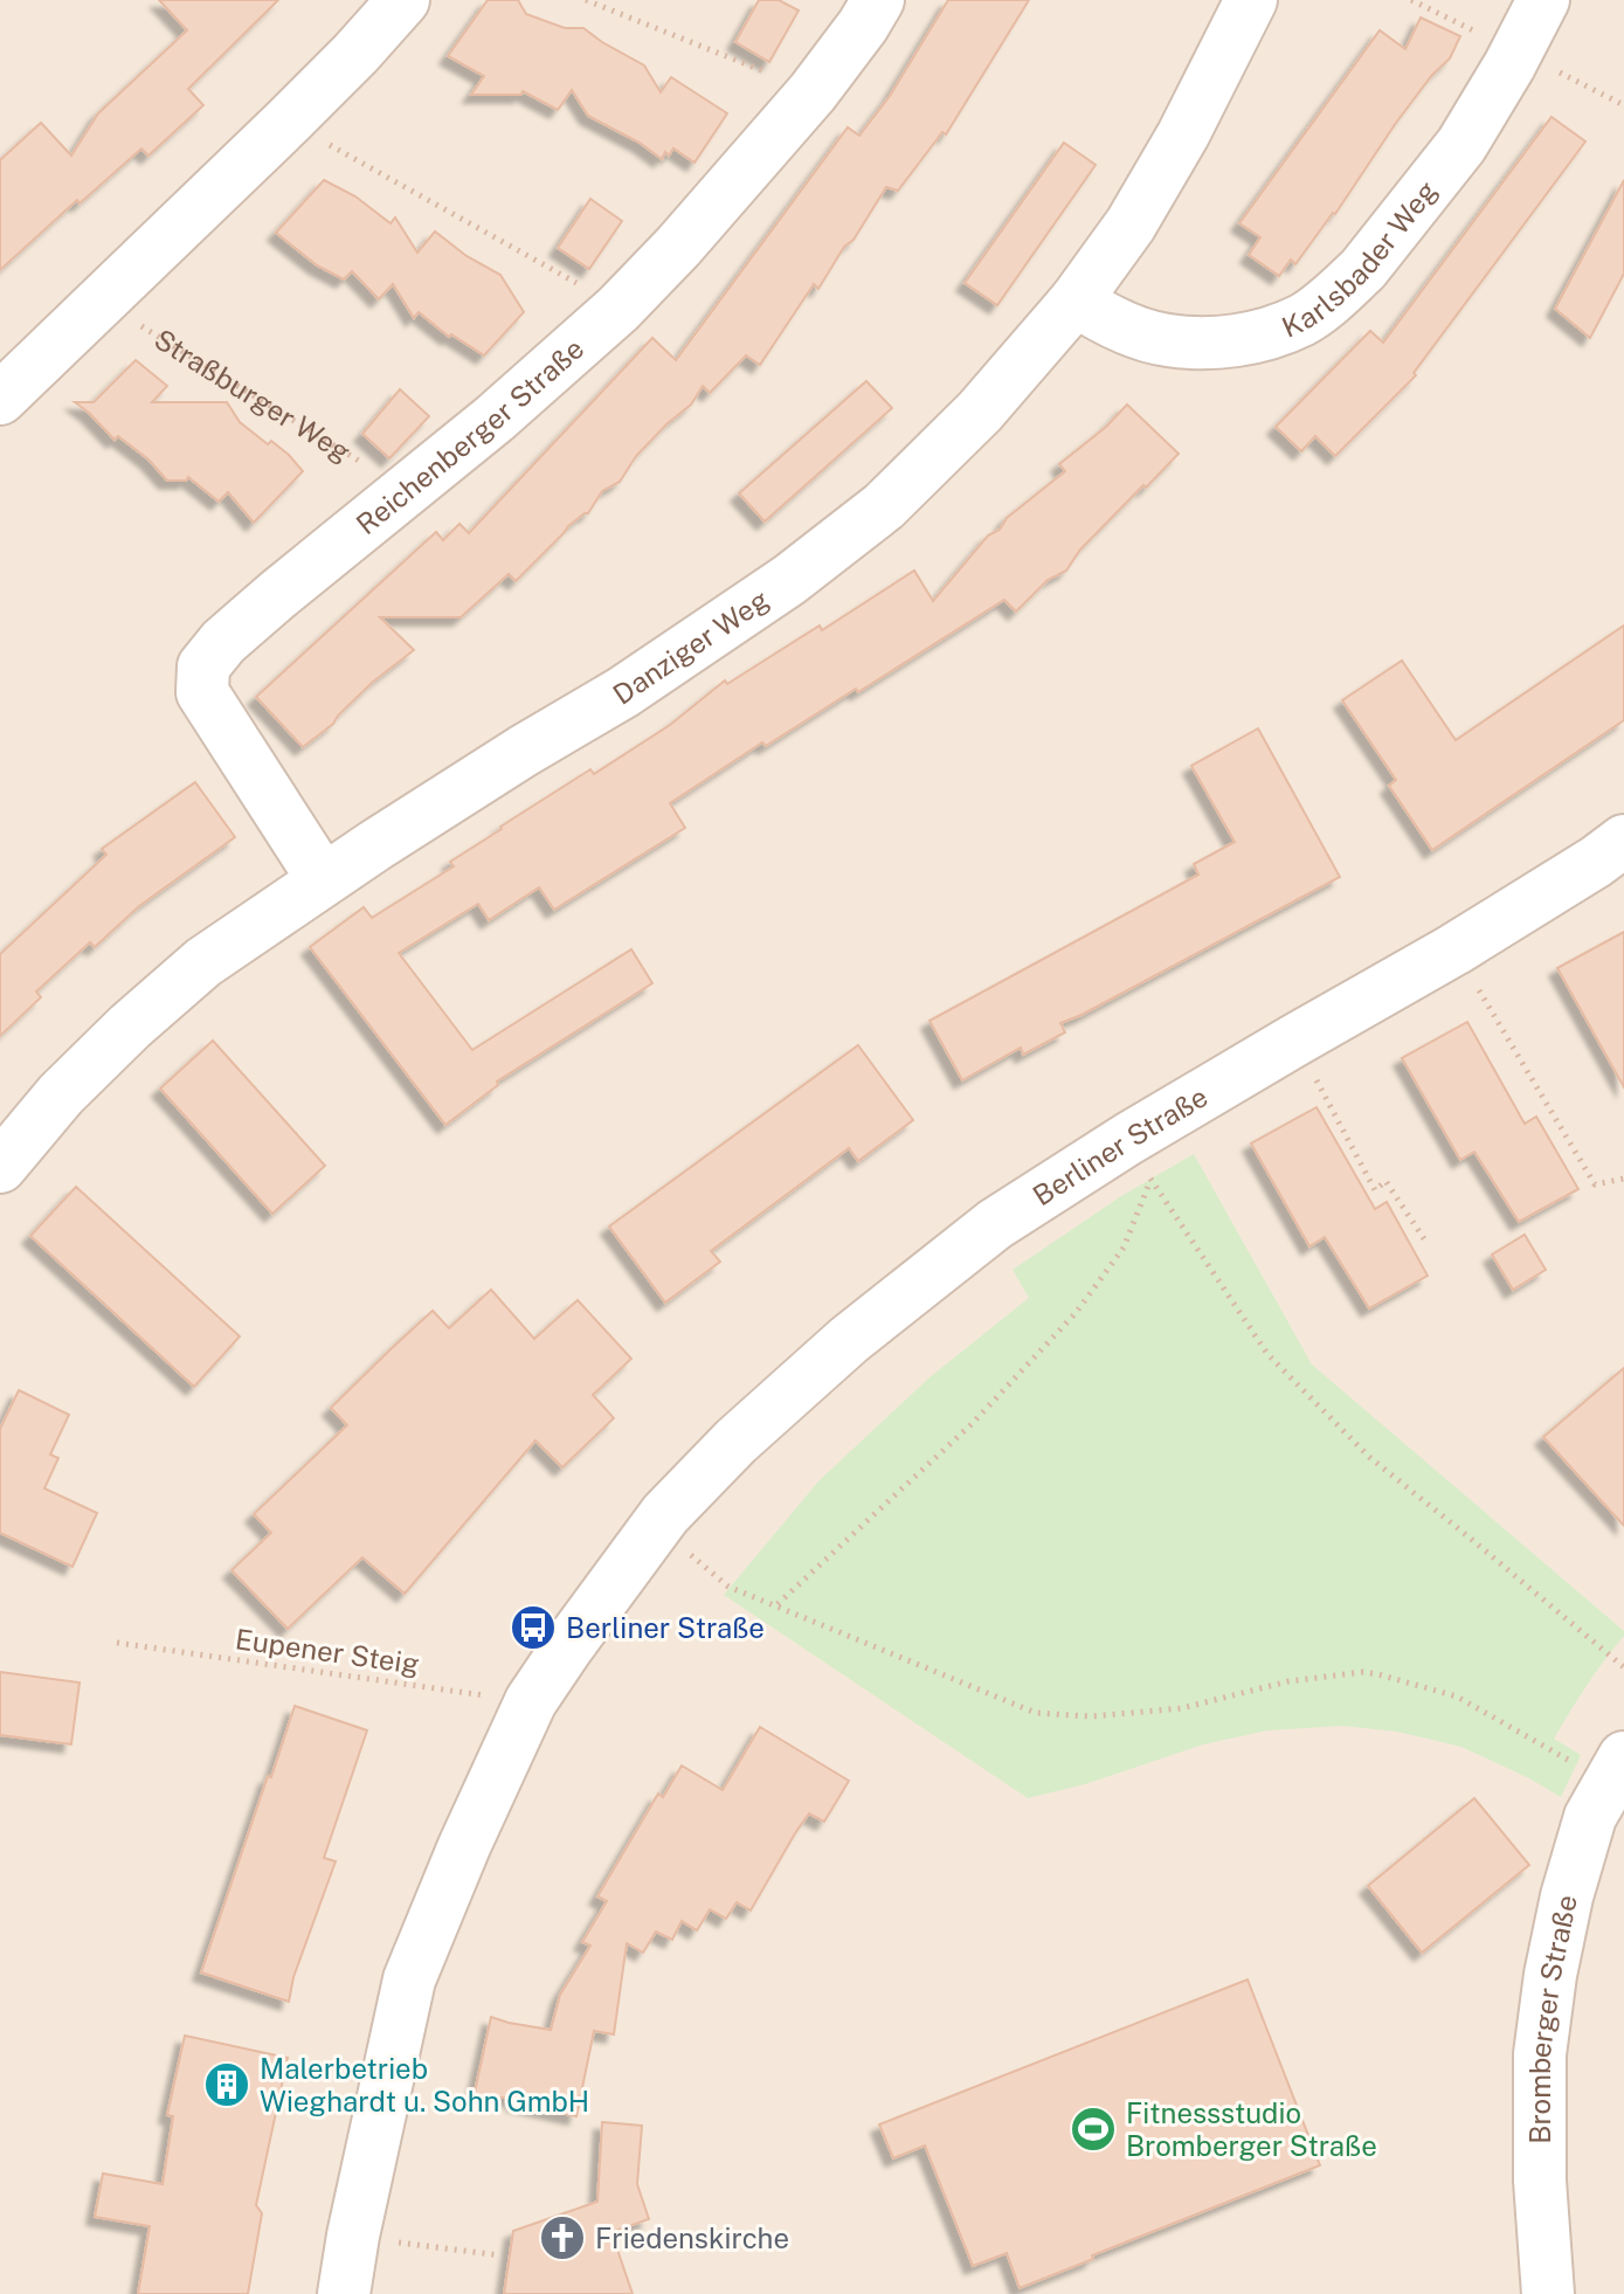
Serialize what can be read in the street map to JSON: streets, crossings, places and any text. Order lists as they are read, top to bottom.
{
  "streets": {
    "street": [
      "Karlsbader Weg",
      "Reichenberger Straße",
      "Danziger Weg",
      "Berliner Straße",
      "Bromberger Straße"
    ],
    "path": ["Straßburger Weg", "Eupener Steig"]
  },
  "crossings": [
    ["Karlsbader Weg", "Danziger Weg"],
    ["Straßburger Weg", "Reichenberger Straße"],
    ["Reichenberger Straße", "Danziger Weg"],
    ["Berliner Straße", "Eupener Steig"]
  ],
  "places": {
    "bus stop": ["Berliner Straße"],
    "building": ["Malerbetrieb Wieghardt u. Sohn GmbH"],
    "sports": ["Fitnessstudio Bromberger Straße"],
    "church": ["Friedenskirche"]
  }
}
